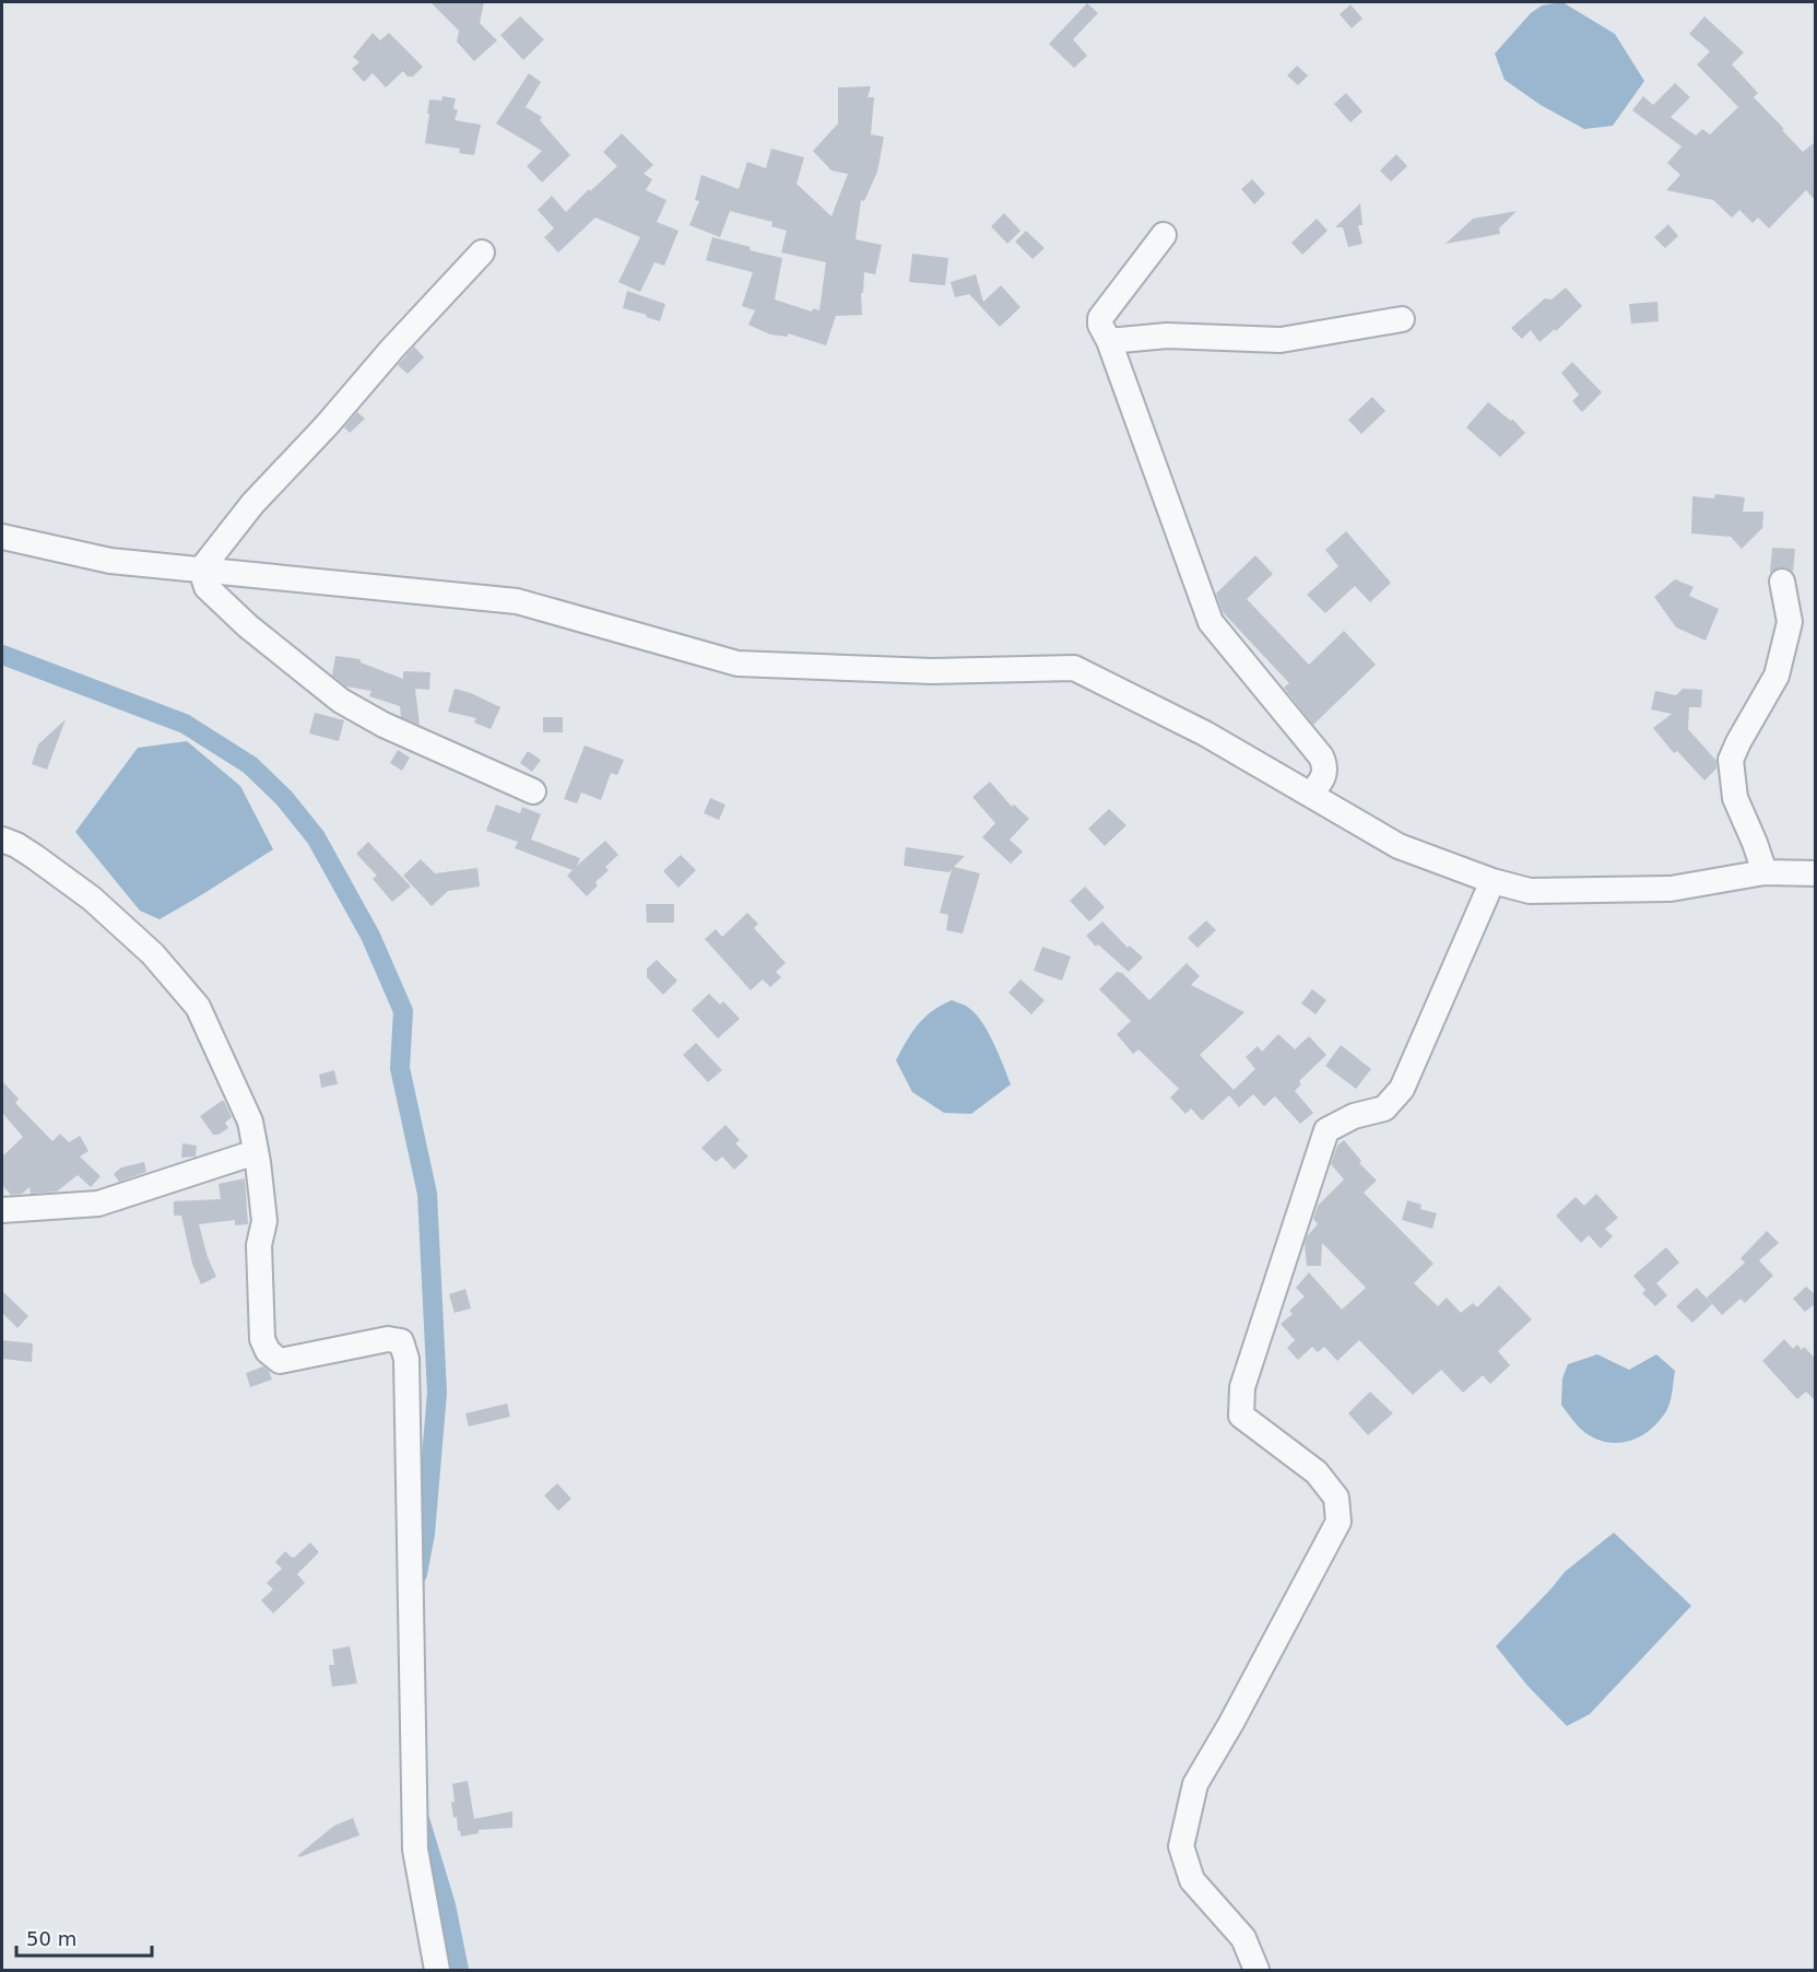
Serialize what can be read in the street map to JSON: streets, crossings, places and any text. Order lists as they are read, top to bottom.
{
  "scale_bar": "50 m"
}
